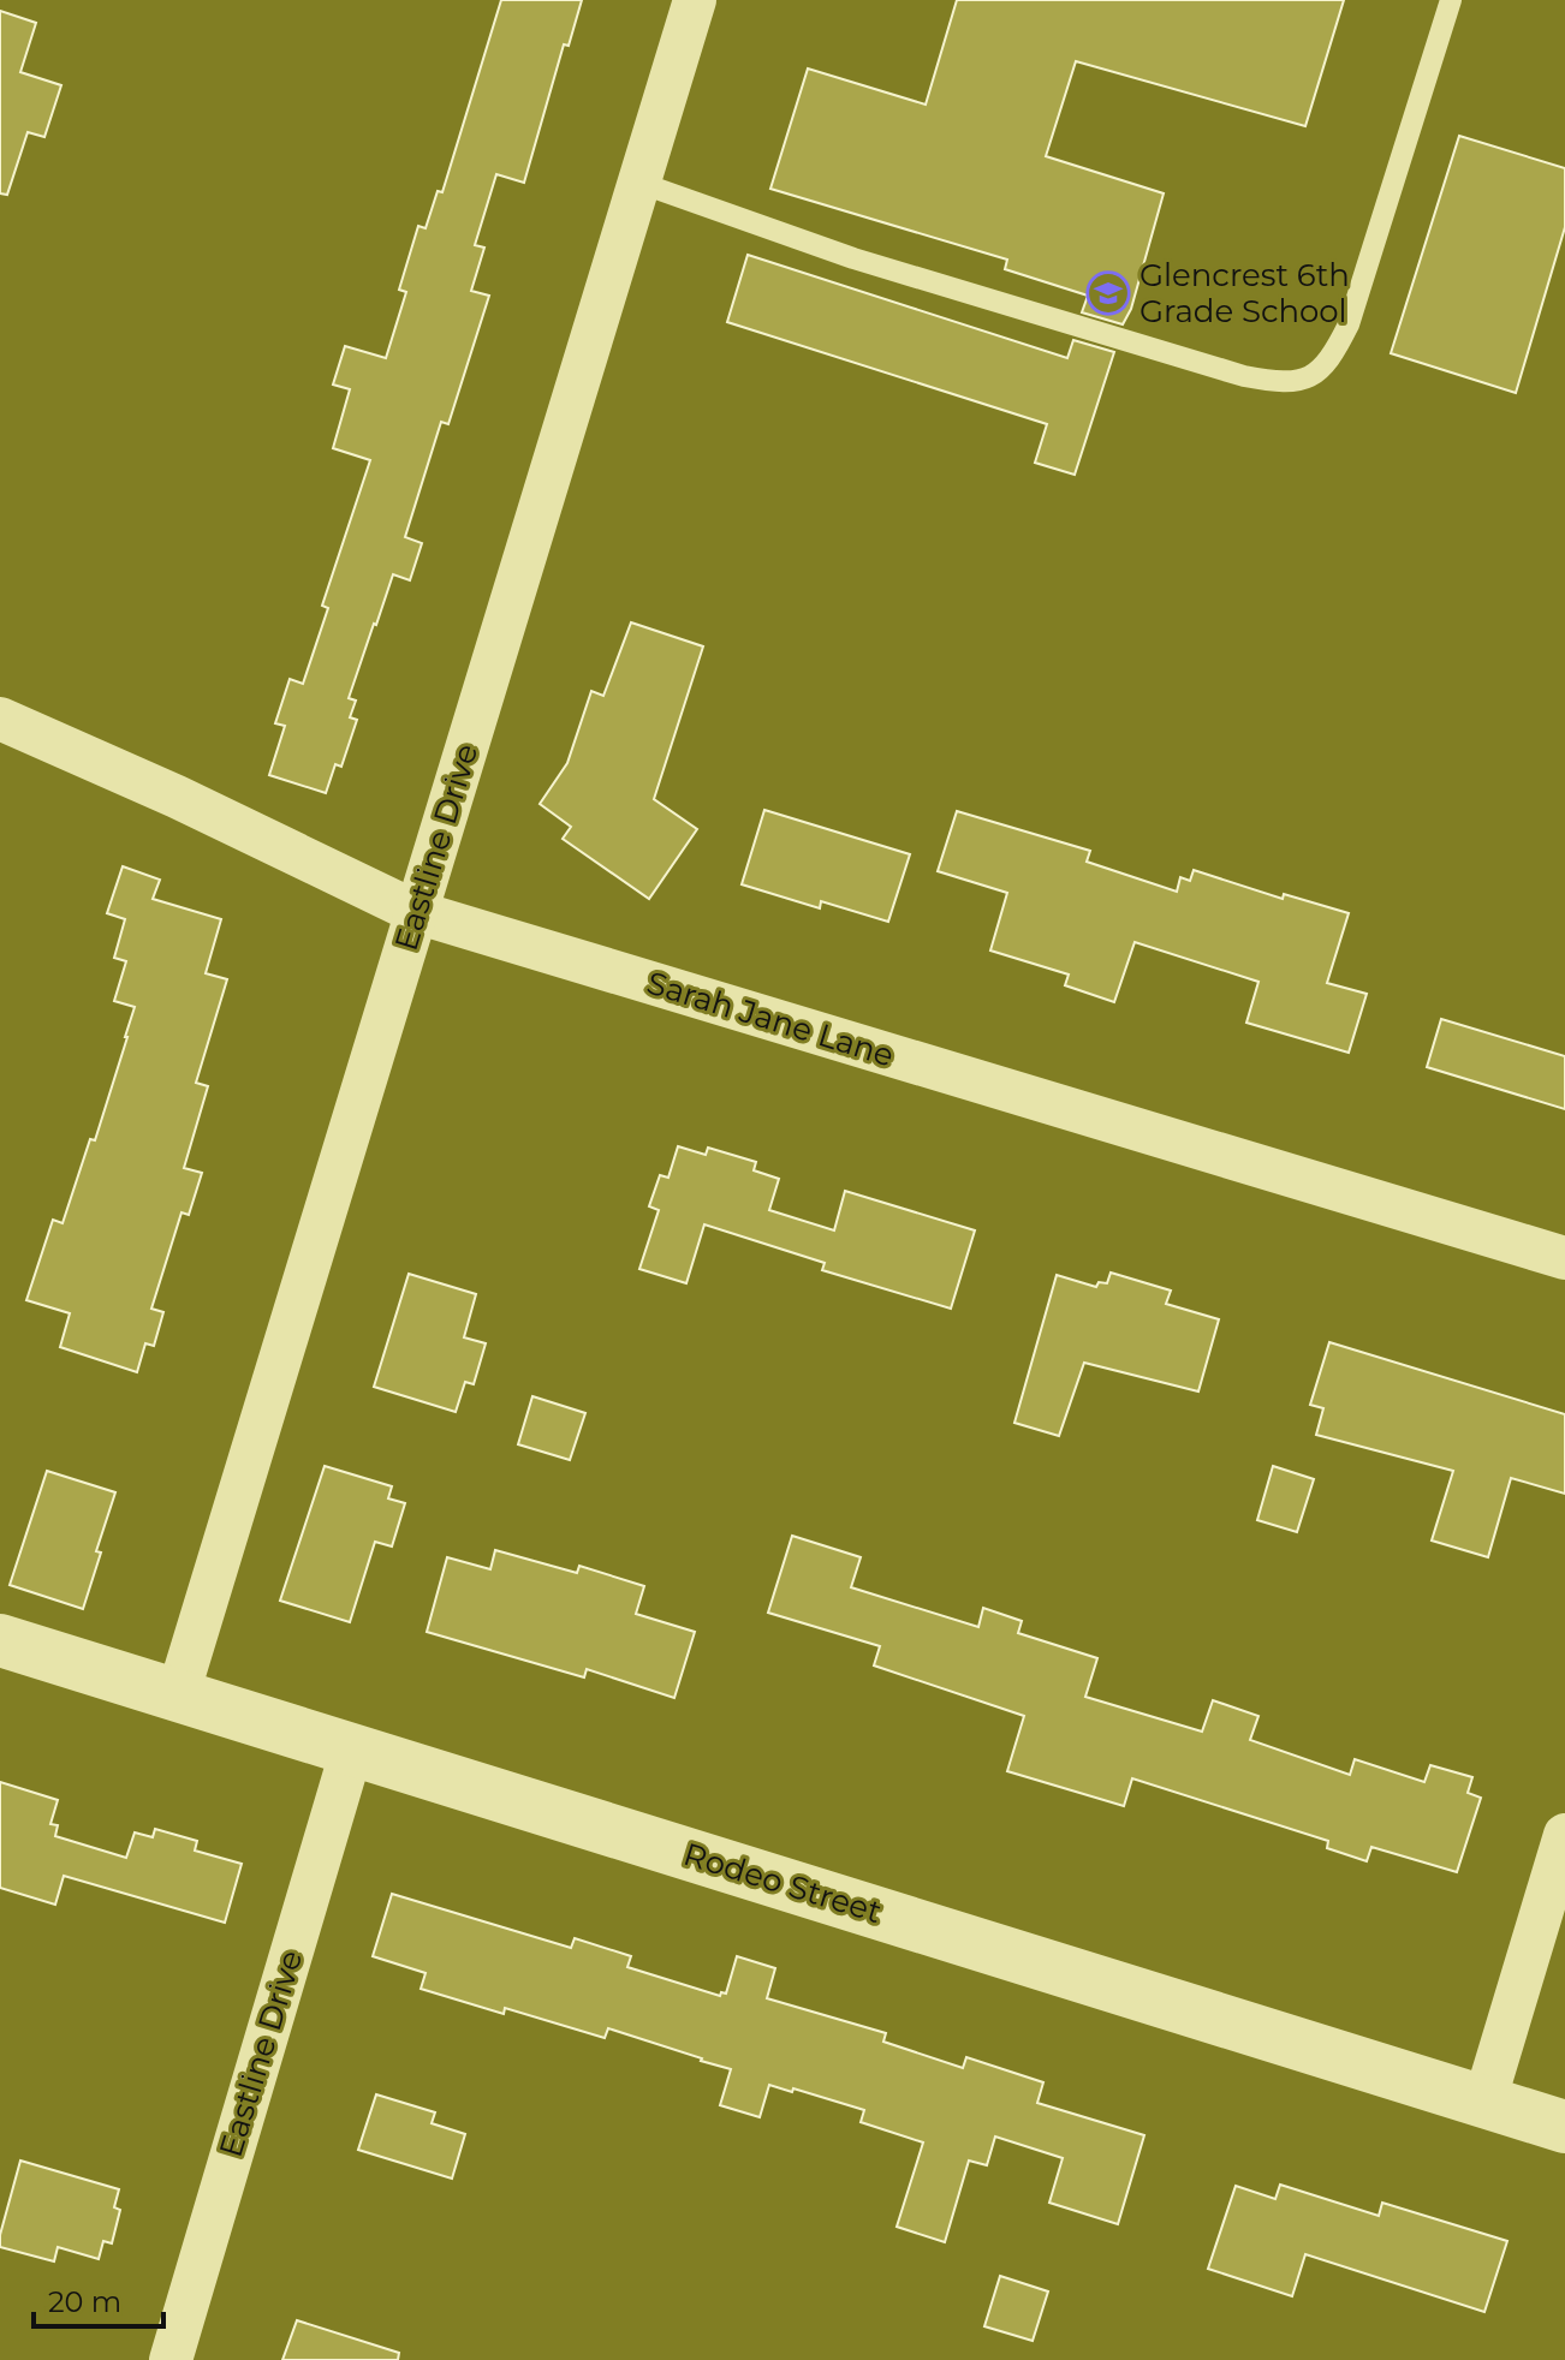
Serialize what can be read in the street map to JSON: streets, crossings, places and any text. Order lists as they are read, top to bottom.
{
  "streets": {
    "street": ["Eastline Drive", "Sarah Jane Lane", "Rodeo Street"]
  },
  "crossings": [
    ["Eastline Drive", "Sarah Jane Lane"],
    ["Eastline Drive", "Rodeo Street"]
  ],
  "places": {
    "school or university": ["Glencrest 6th Grade School"]
  },
  "scale_bar": "20 m"
}
